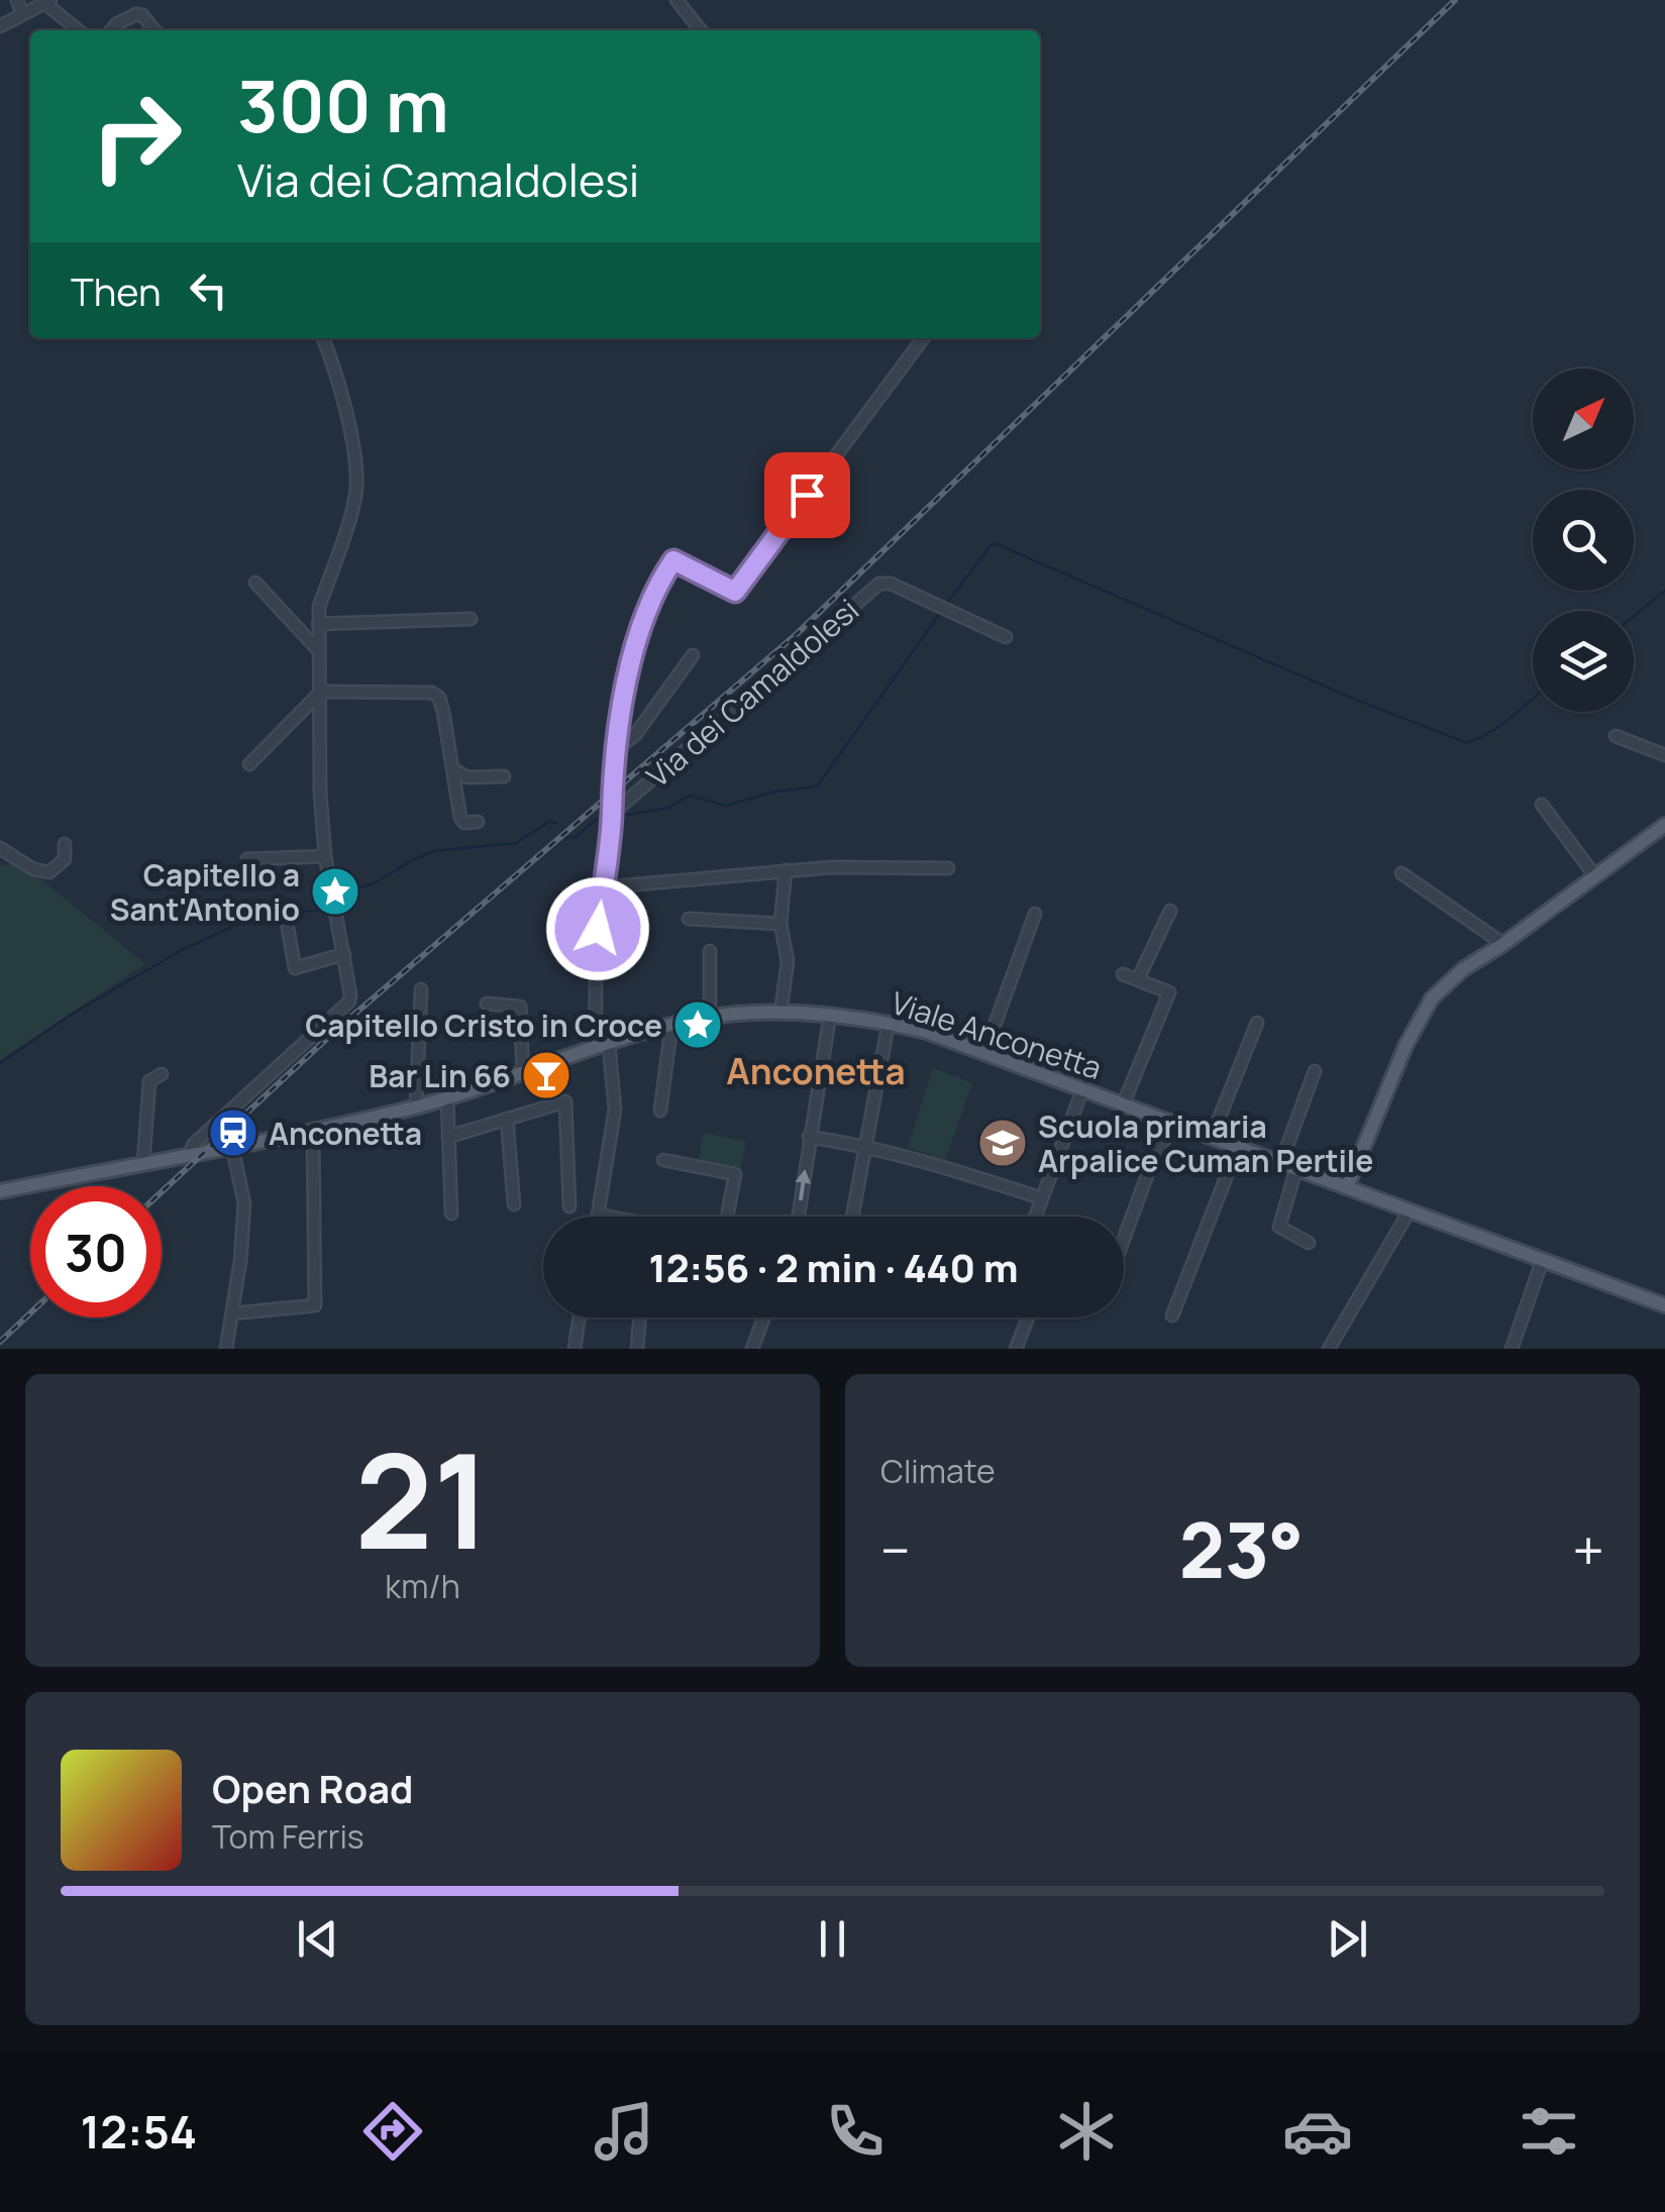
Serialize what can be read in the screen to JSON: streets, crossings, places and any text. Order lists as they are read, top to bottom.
{
  "streets": {
    "main road": ["Viale Anconetta"],
    "street": ["Via dei Camaldolesi"]
  },
  "crossings": [
    ["Via dei Camaldolesi", "Viale Anconetta"]
  ],
  "districts": ["Anconetta"],
  "places": {
    "place": ["Capitello a Sant'Antonio", "Capitello Cristo in Croce"],
    "bar": ["Bar Lin 66"],
    "station": ["Anconetta"],
    "school or university": ["Scuola primaria Arpalice Cuman Pertile"]
  },
  "north": "top right",
  "page": {
    "turn": ["300 m", "Via dei Camaldolesi"],
    "then": "Then",
    "limit": "30",
    "trip": "12:56 · 2 min · 440 m",
    "tile": [
      ["21", "km/h"],
      "Climate"
    ],
    "heat": ["−", "23°", "+"],
    "song": ["Open Road", "Tom Ferris"],
    "tabs": "12:54"
  }
}
